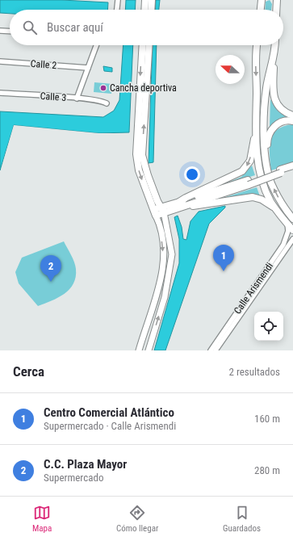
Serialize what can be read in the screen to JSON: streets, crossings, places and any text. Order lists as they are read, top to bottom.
{
  "streets": {
    "street": ["Calle 2", "Calle 3", "Calle Arismendi"]
  },
  "places": ["Cancha deportiva"],
  "north": "left",
  "page": {
    "search": "Buscar aquí",
    "pins": ["1", "2"],
    "heading": ["Cerca", "2 resultados"],
    "list": [
      {
        "mark": "1",
        "name": "Centro Comercial Atlántico",
        "note": "Supermercado · Calle Arismendi",
        "value": "160 m"
      },
      {
        "mark": "2",
        "name": "C.C. Plaza Mayor",
        "note": "Supermercado",
        "value": "280 m"
      }
    ],
    "nav": ["Mapa", "Cómo llegar", "Guardados"]
  }
}
